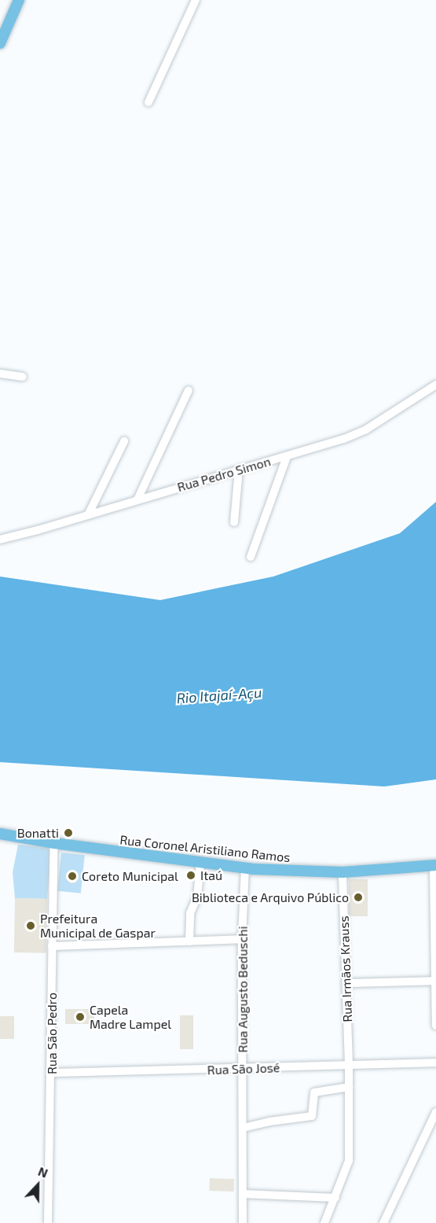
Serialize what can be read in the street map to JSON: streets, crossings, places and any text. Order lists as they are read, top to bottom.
{
  "streets": {
    "main road": ["Rua Coronel Aristiliano Ramos"],
    "street": [
      "Rua Pedro Simon",
      "Rua Irmãos Krauss",
      "Rua Augusto Beduschi",
      "Rua São Pedro",
      "Rua São José"
    ]
  },
  "crossings": [
    ["Rua Coronel Aristiliano Ramos", "Rua Irmãos Krauss"],
    ["Rua Coronel Aristiliano Ramos", "Rua Augusto Beduschi"],
    ["Rua Coronel Aristiliano Ramos", "Rua São Pedro"],
    ["Rua Irmãos Krauss", "Rua São José"],
    ["Rua Augusto Beduschi", "Rua São José"],
    ["Rua São Pedro", "Rua São José"]
  ],
  "water": ["Rio Itajaí-Açu"],
  "places": [
    "Bonatti",
    "Itaú",
    "Coreto Municipal",
    "Biblioteca e Arquivo Público",
    "Prefeitura Municipal de Gaspar",
    "Capela Madre Lampel"
  ],
  "north": "top"
}
